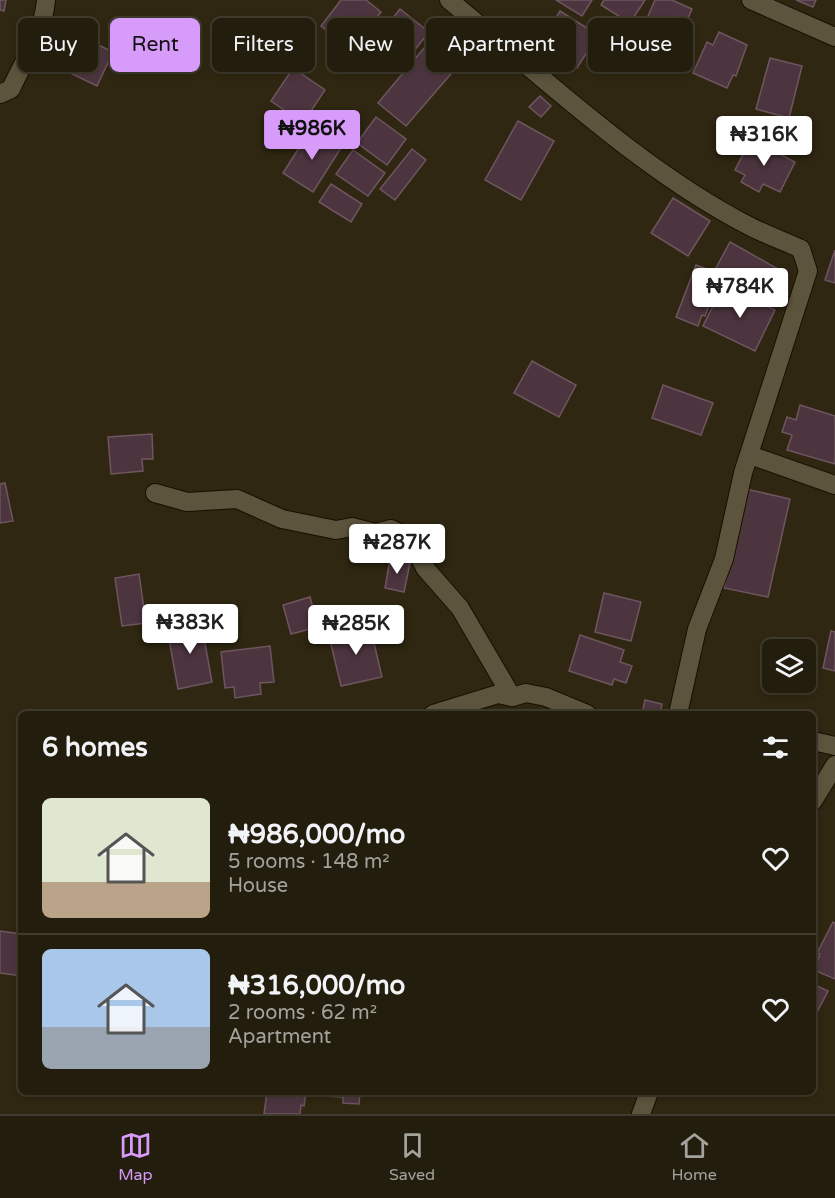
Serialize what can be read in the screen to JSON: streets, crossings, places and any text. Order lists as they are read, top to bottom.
{
  "page": {
    "chip": [
      "Buy",
      "Rent",
      "Filters",
      "New",
      "Apartment",
      "House"
    ],
    "price": [
      "₦986K",
      "₦316K",
      "₦784K",
      "₦287K",
      "₦383K",
      "₦285K"
    ],
    "heading": "6 homes",
    "list": [
      {
        "name": "₦986,000/mo",
        "note": "5 rooms · 148 m² · House"
      },
      {
        "name": "₦316,000/mo",
        "note": "2 rooms · 62 m² · Apartment"
      }
    ],
    "tabs": ["Map", "Saved", "Home"]
  }
}
